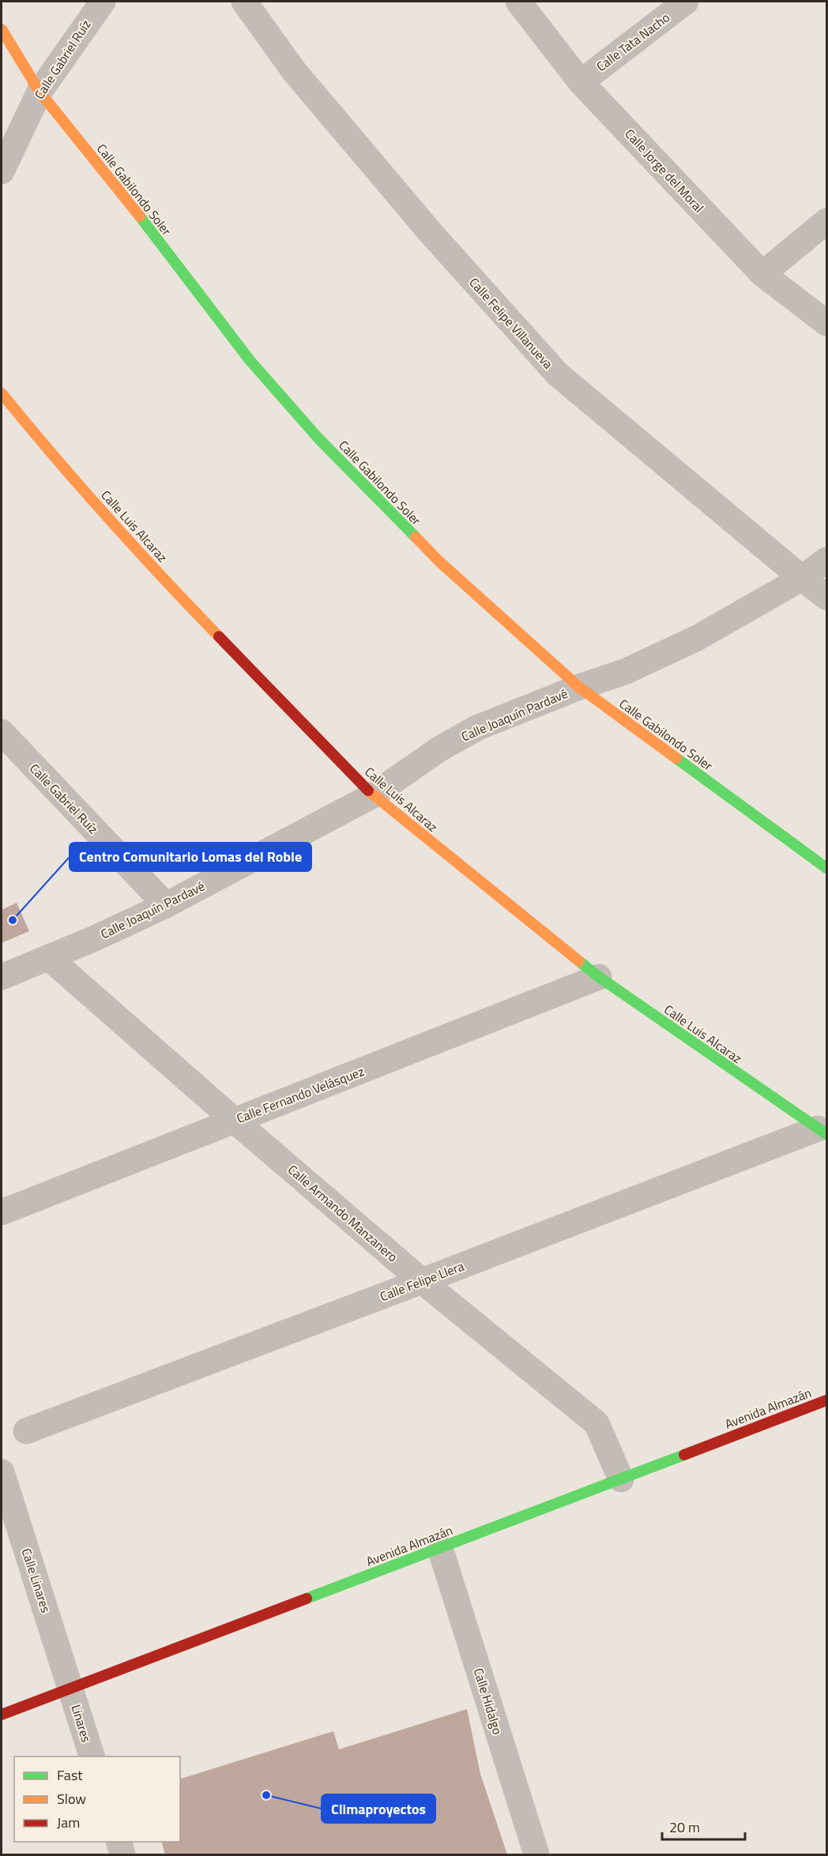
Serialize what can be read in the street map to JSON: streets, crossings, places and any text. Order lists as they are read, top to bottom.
{
  "streets": {
    "street": [
      "Calle Tata Nacho",
      "Calle Gabriel Ruíz",
      "Calle Jorge del Moral",
      "Calle Gabilondo Soler",
      "Calle Felipe Villanueva",
      "Calle Luis Alcaraz",
      "Calle Joaquín Pardavé",
      "Calle Fernando Velásquez",
      "Calle Armando Manzanero",
      "Calle Felipe Llera",
      "Avenida Almazán",
      "Calle Linares",
      "Calle Hidalgo",
      "Linares"
    ]
  },
  "crossings": [
    ["Calle Tata Nacho", "Calle Jorge del Moral"],
    ["Calle Gabriel Ruíz", "Calle Gabilondo Soler"],
    ["Calle Gabriel Ruíz", "Calle Joaquín Pardavé"],
    ["Calle Gabilondo Soler", "Calle Joaquín Pardavé"],
    ["Calle Felipe Villanueva", "Calle Joaquín Pardavé"],
    ["Calle Luis Alcaraz", "Calle Joaquín Pardavé"],
    ["Calle Luis Alcaraz", "Calle Fernando Velásquez"],
    ["Calle Luis Alcaraz", "Calle Felipe Llera"],
    ["Calle Joaquín Pardavé", "Calle Armando Manzanero"],
    ["Calle Fernando Velásquez", "Calle Armando Manzanero"],
    ["Calle Armando Manzanero", "Calle Felipe Llera"],
    ["Calle Armando Manzanero", "Avenida Almazán"],
    ["Avenida Almazán", "Calle Linares"],
    ["Avenida Almazán", "Calle Hidalgo"],
    ["Avenida Almazán", "Linares"],
    ["Calle Linares", "Linares"]
  ],
  "places": ["Centro Comunitario Lomas del Roble", "Climaproyectos"],
  "legend": ["Fast", "Slow", "Jam"],
  "scale_bar": "20 m"
}
